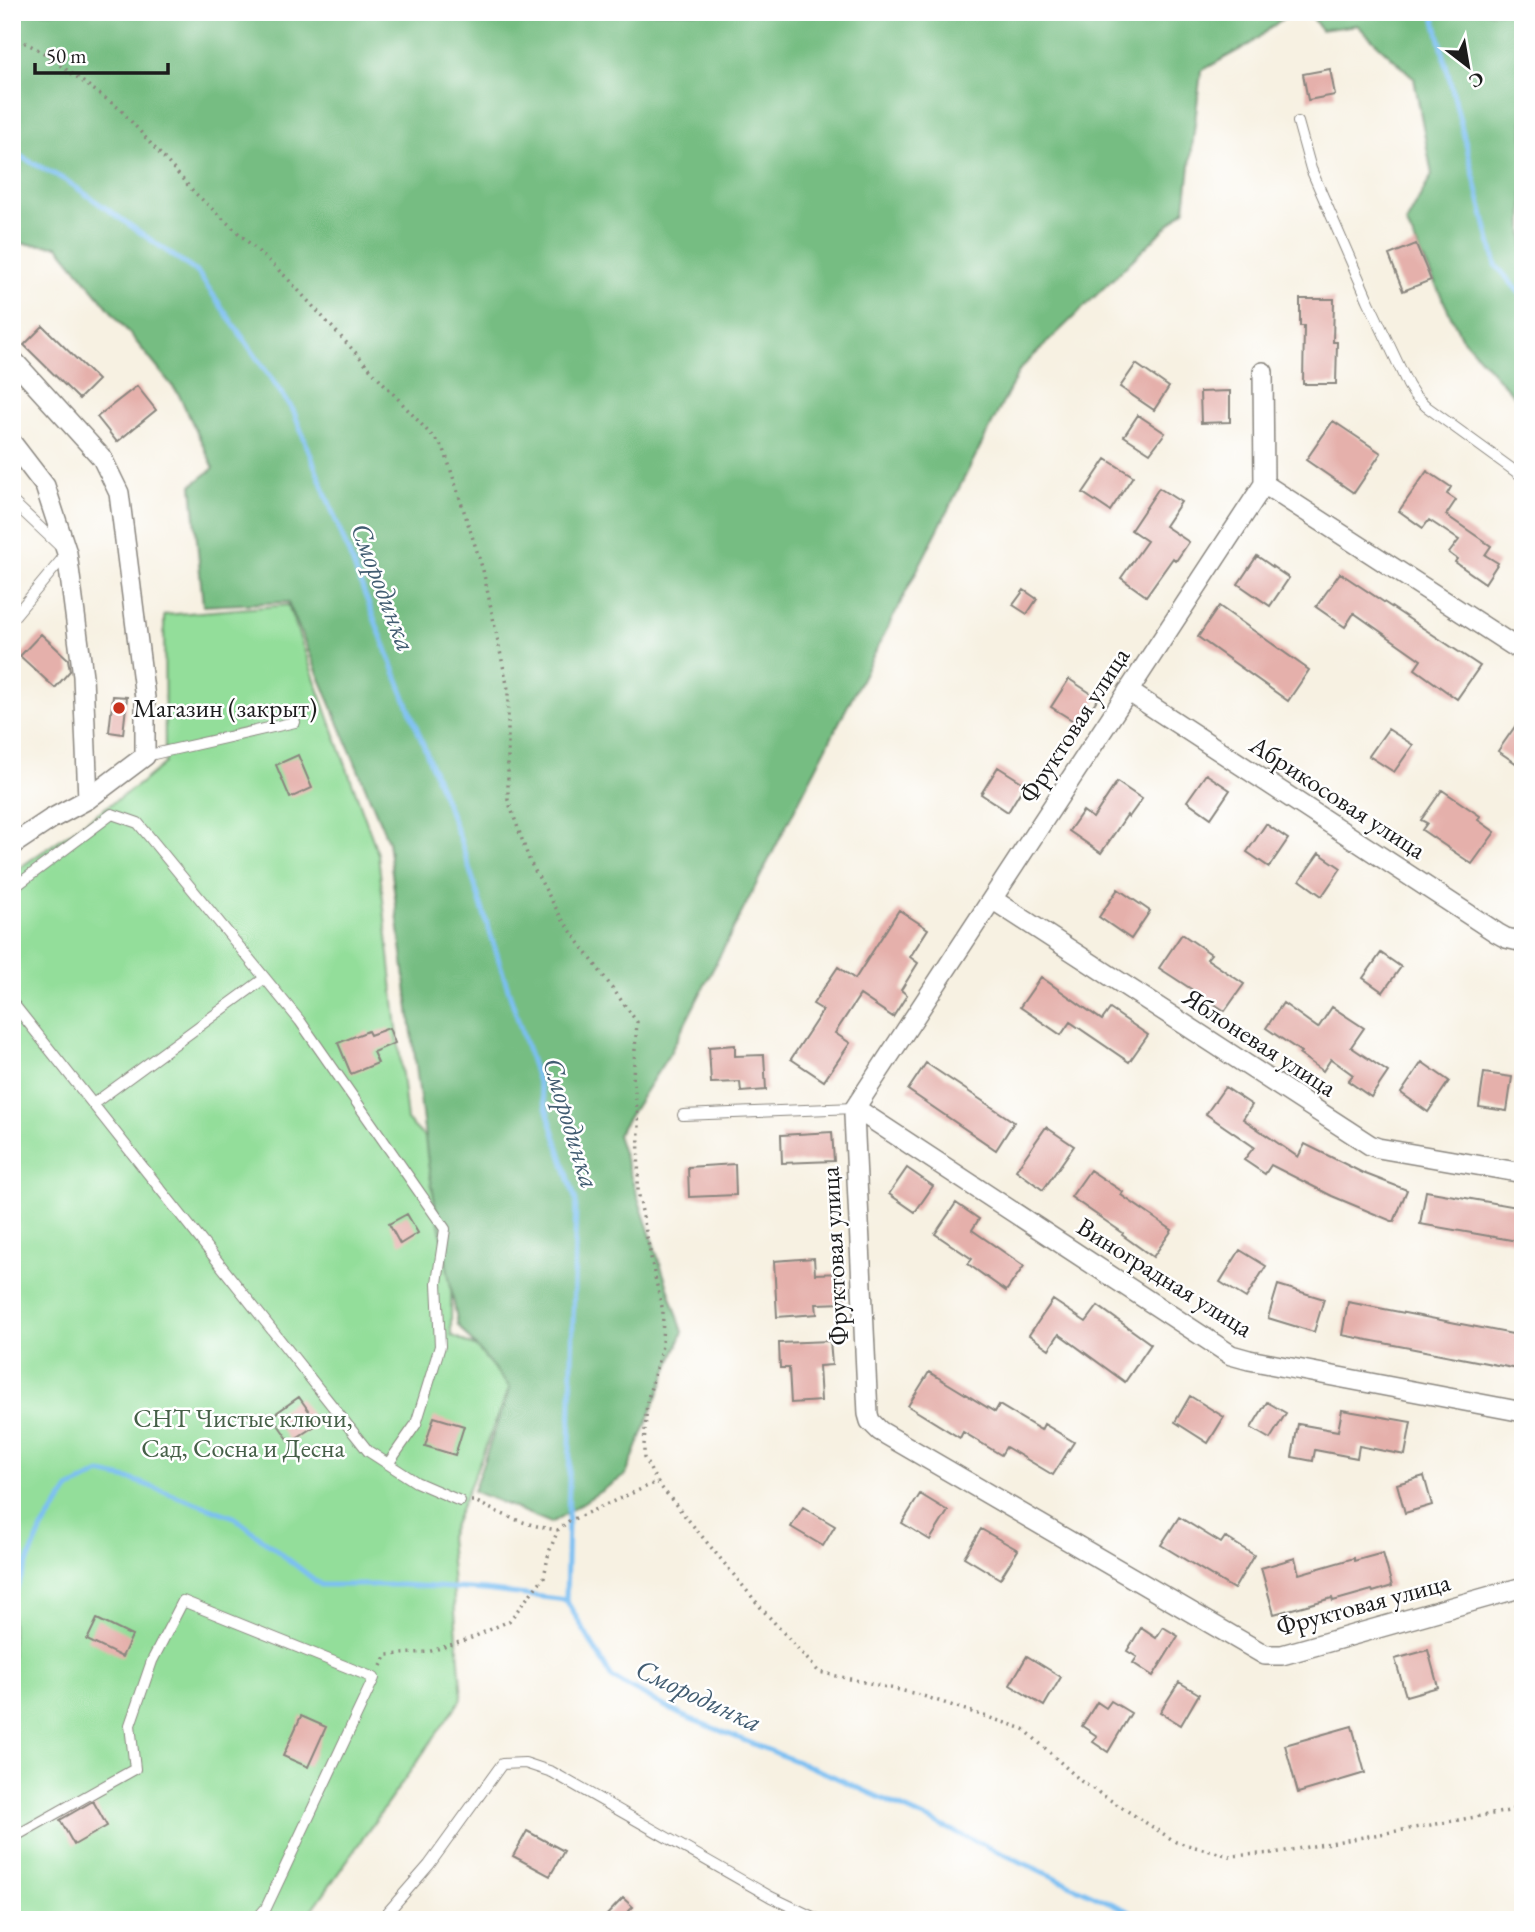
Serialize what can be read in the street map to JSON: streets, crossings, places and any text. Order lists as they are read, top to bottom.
{
  "streets": {
    "street": [
      "Фруктовая улица",
      "Абрикосовая улица",
      "Яблоневая улица",
      "Виноградная улица"
    ]
  },
  "crossings": [
    ["Фруктовая улица", "Абрикосовая улица"],
    ["Фруктовая улица", "Яблоневая улица"],
    ["Фруктовая улица", "Виноградная улица"]
  ],
  "water": ["Смородинка"],
  "parks": ["СНТ Чистые ключи, Сад, Сосна и Десна"],
  "places": ["Магазин (закрыт)"],
  "scale_bar": "50 m",
  "north": "bottom right"
}
